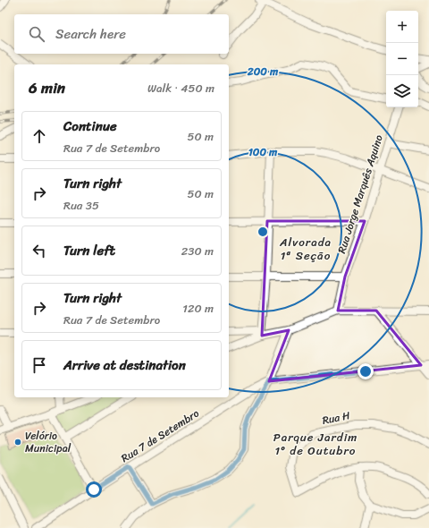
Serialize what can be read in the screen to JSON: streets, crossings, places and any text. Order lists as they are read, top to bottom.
{
  "streets": {
    "street": ["Rua Jorge Marquês Aquino", "Rua H", "Rua 7 de Setembro"]
  },
  "districts": ["Alvorada 1ª Seção", "Parque Jardim 1º de Outubro"],
  "places": ["Velório Municipal"],
  "page": {
    "map_buttons": ["+", "−"],
    "search": "Search here",
    "heading": ["6 min", "Walk · 450 m"],
    "list": [
      ["Continue", "Rua 7 de Setembro", "50 m"],
      ["Turn right", "Rua 35", "50 m"],
      ["Turn left", "230 m"],
      ["Turn right", "Rua 7 de Setembro", "120 m"],
      "Arrive at destination"
    ]
  },
  "rings": ["200 m", "100 m"]
}
